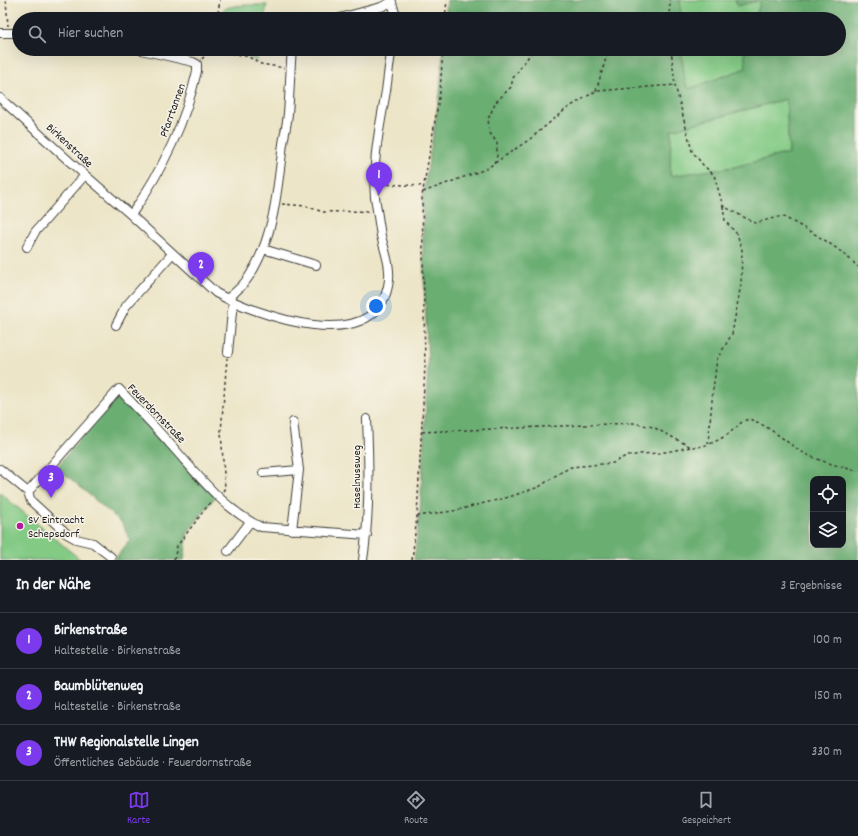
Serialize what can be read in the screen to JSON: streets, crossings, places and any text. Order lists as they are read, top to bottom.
{
  "streets": {
    "street": [
      "Pfarrtannen",
      "Birkenstraße",
      "Feuerdornstraße",
      "Haselnussweg"
    ]
  },
  "crossings": [
    ["Pfarrtannen", "Birkenstraße"],
    ["Feuerdornstraße", "Haselnussweg"]
  ],
  "places": ["SV Eintracht Schepsdorf"],
  "page": {
    "search": "Hier suchen",
    "pins": ["1", "2", "3"],
    "heading": ["In der Nähe", "3 Ergebnisse"],
    "list": [
      {
        "mark": "1",
        "name": "Birkenstraße",
        "note": "Haltestelle · Birkenstraße",
        "value": "100 m"
      },
      {
        "mark": "2",
        "name": "Baumblütenweg",
        "note": "Haltestelle · Birkenstraße",
        "value": "150 m"
      },
      {
        "mark": "3",
        "name": "THW Regionalstelle Lingen",
        "note": "Öffentliches Gebäude · Feuerdornstraße",
        "value": "330 m"
      }
    ],
    "nav": ["Karte", "Route", "Gespeichert"]
  }
}
